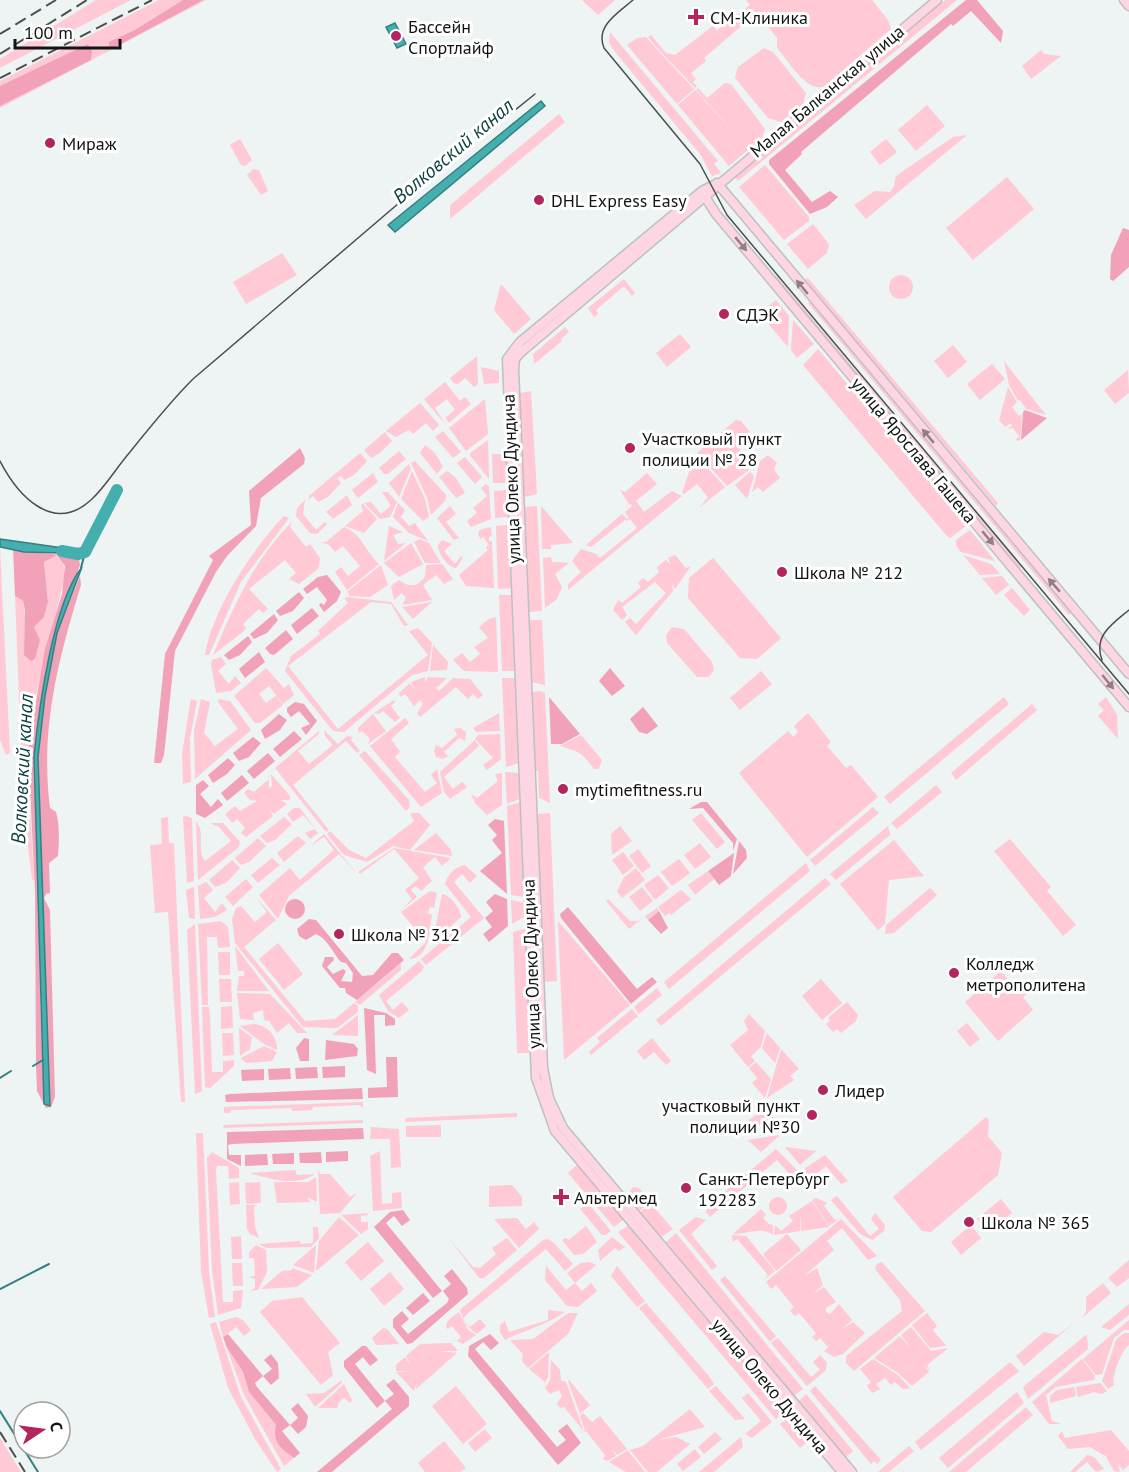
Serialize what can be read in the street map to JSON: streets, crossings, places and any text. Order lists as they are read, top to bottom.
{
  "streets": {
    "street": ["Малая Балканская улица", "улица Ярослава Гашека", "улица Олеко Дундича"]
  },
  "crossings": [
    ["Малая Балканская улица", "улица Ярослава Гашека"],
    ["Малая Балканская улица", "улица Олеко Дундича"]
  ],
  "water": ["Волковский канал"],
  "places": {
    "health": ["СМ-Клиника", "Альтермед"],
    "other": [
      "Бассейн Спортлайф",
      "Мираж",
      "DHL Express Easy",
      "СДЭК",
      "Участковый пункт полиции № 28",
      "Школа № 212",
      "mytimefitness.ru",
      "Школа № 312",
      "Колледж метрополитена",
      "Лидер",
      "участковый пункт полиции №30",
      "Санкт-Петербург 192283",
      "Школа № 365"
    ]
  },
  "scale_bar": "100 m",
  "north": "right"
}
